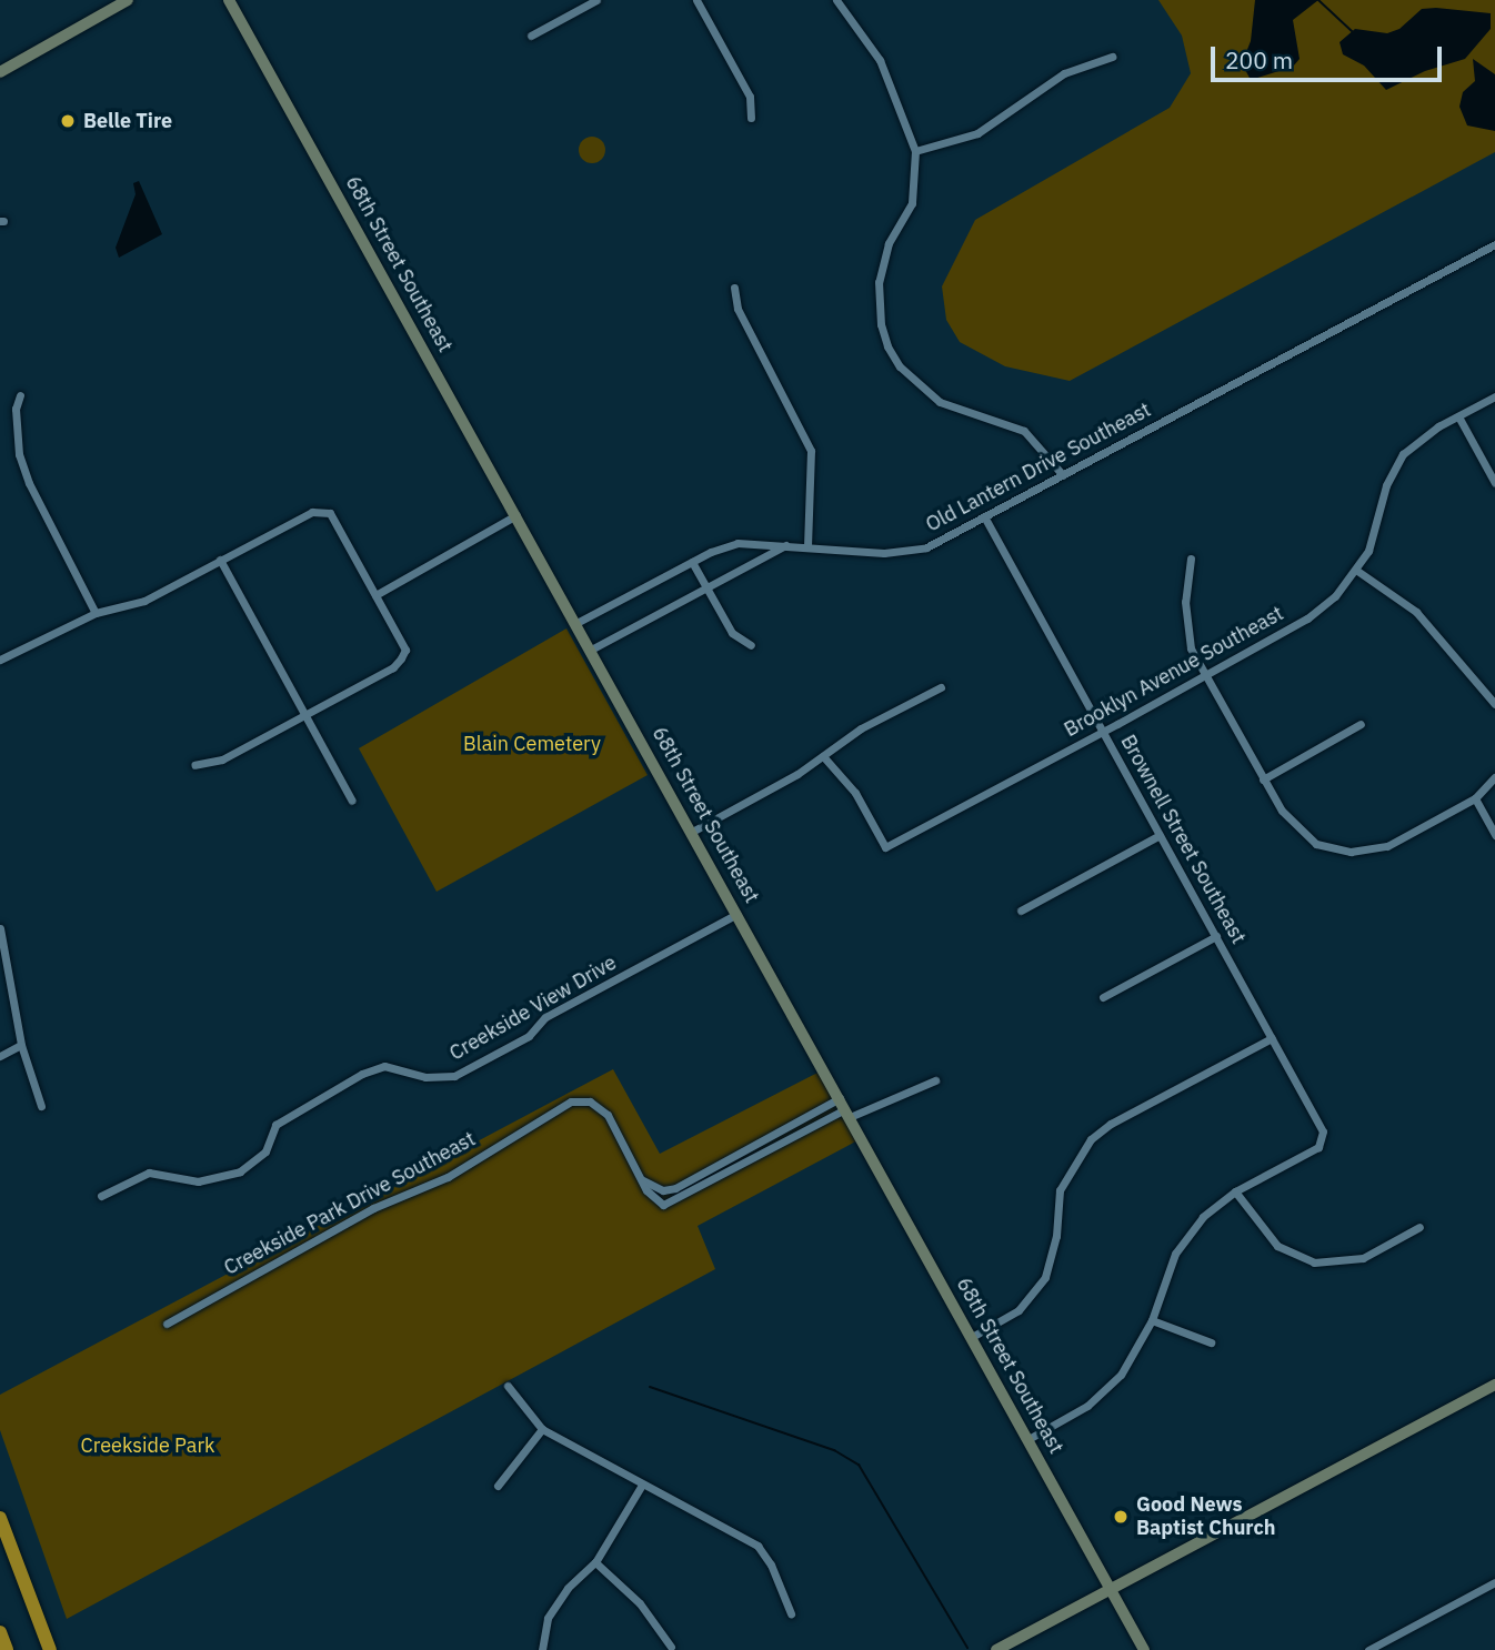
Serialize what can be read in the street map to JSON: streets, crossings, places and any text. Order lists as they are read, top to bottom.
{
  "streets": {
    "main road": ["68th Street Southeast"],
    "street": [
      "Old Lantern Drive Southeast",
      "Brooklyn Avenue Southeast",
      "Brownell Street Southeast",
      "Creekside View Drive",
      "Creekside Park Drive Southeast"
    ]
  },
  "crossings": [
    ["68th Street Southeast", "Old Lantern Drive Southeast"],
    ["68th Street Southeast", "Creekside View Drive"],
    ["68th Street Southeast", "Creekside Park Drive Southeast"],
    ["Old Lantern Drive Southeast", "Brownell Street Southeast"],
    ["Brooklyn Avenue Southeast", "Brownell Street Southeast"]
  ],
  "parks": ["Blain Cemetery", "Creekside Park"],
  "places": ["Belle Tire", "Good News Baptist Church"],
  "scale_bar": "200 m"
}
